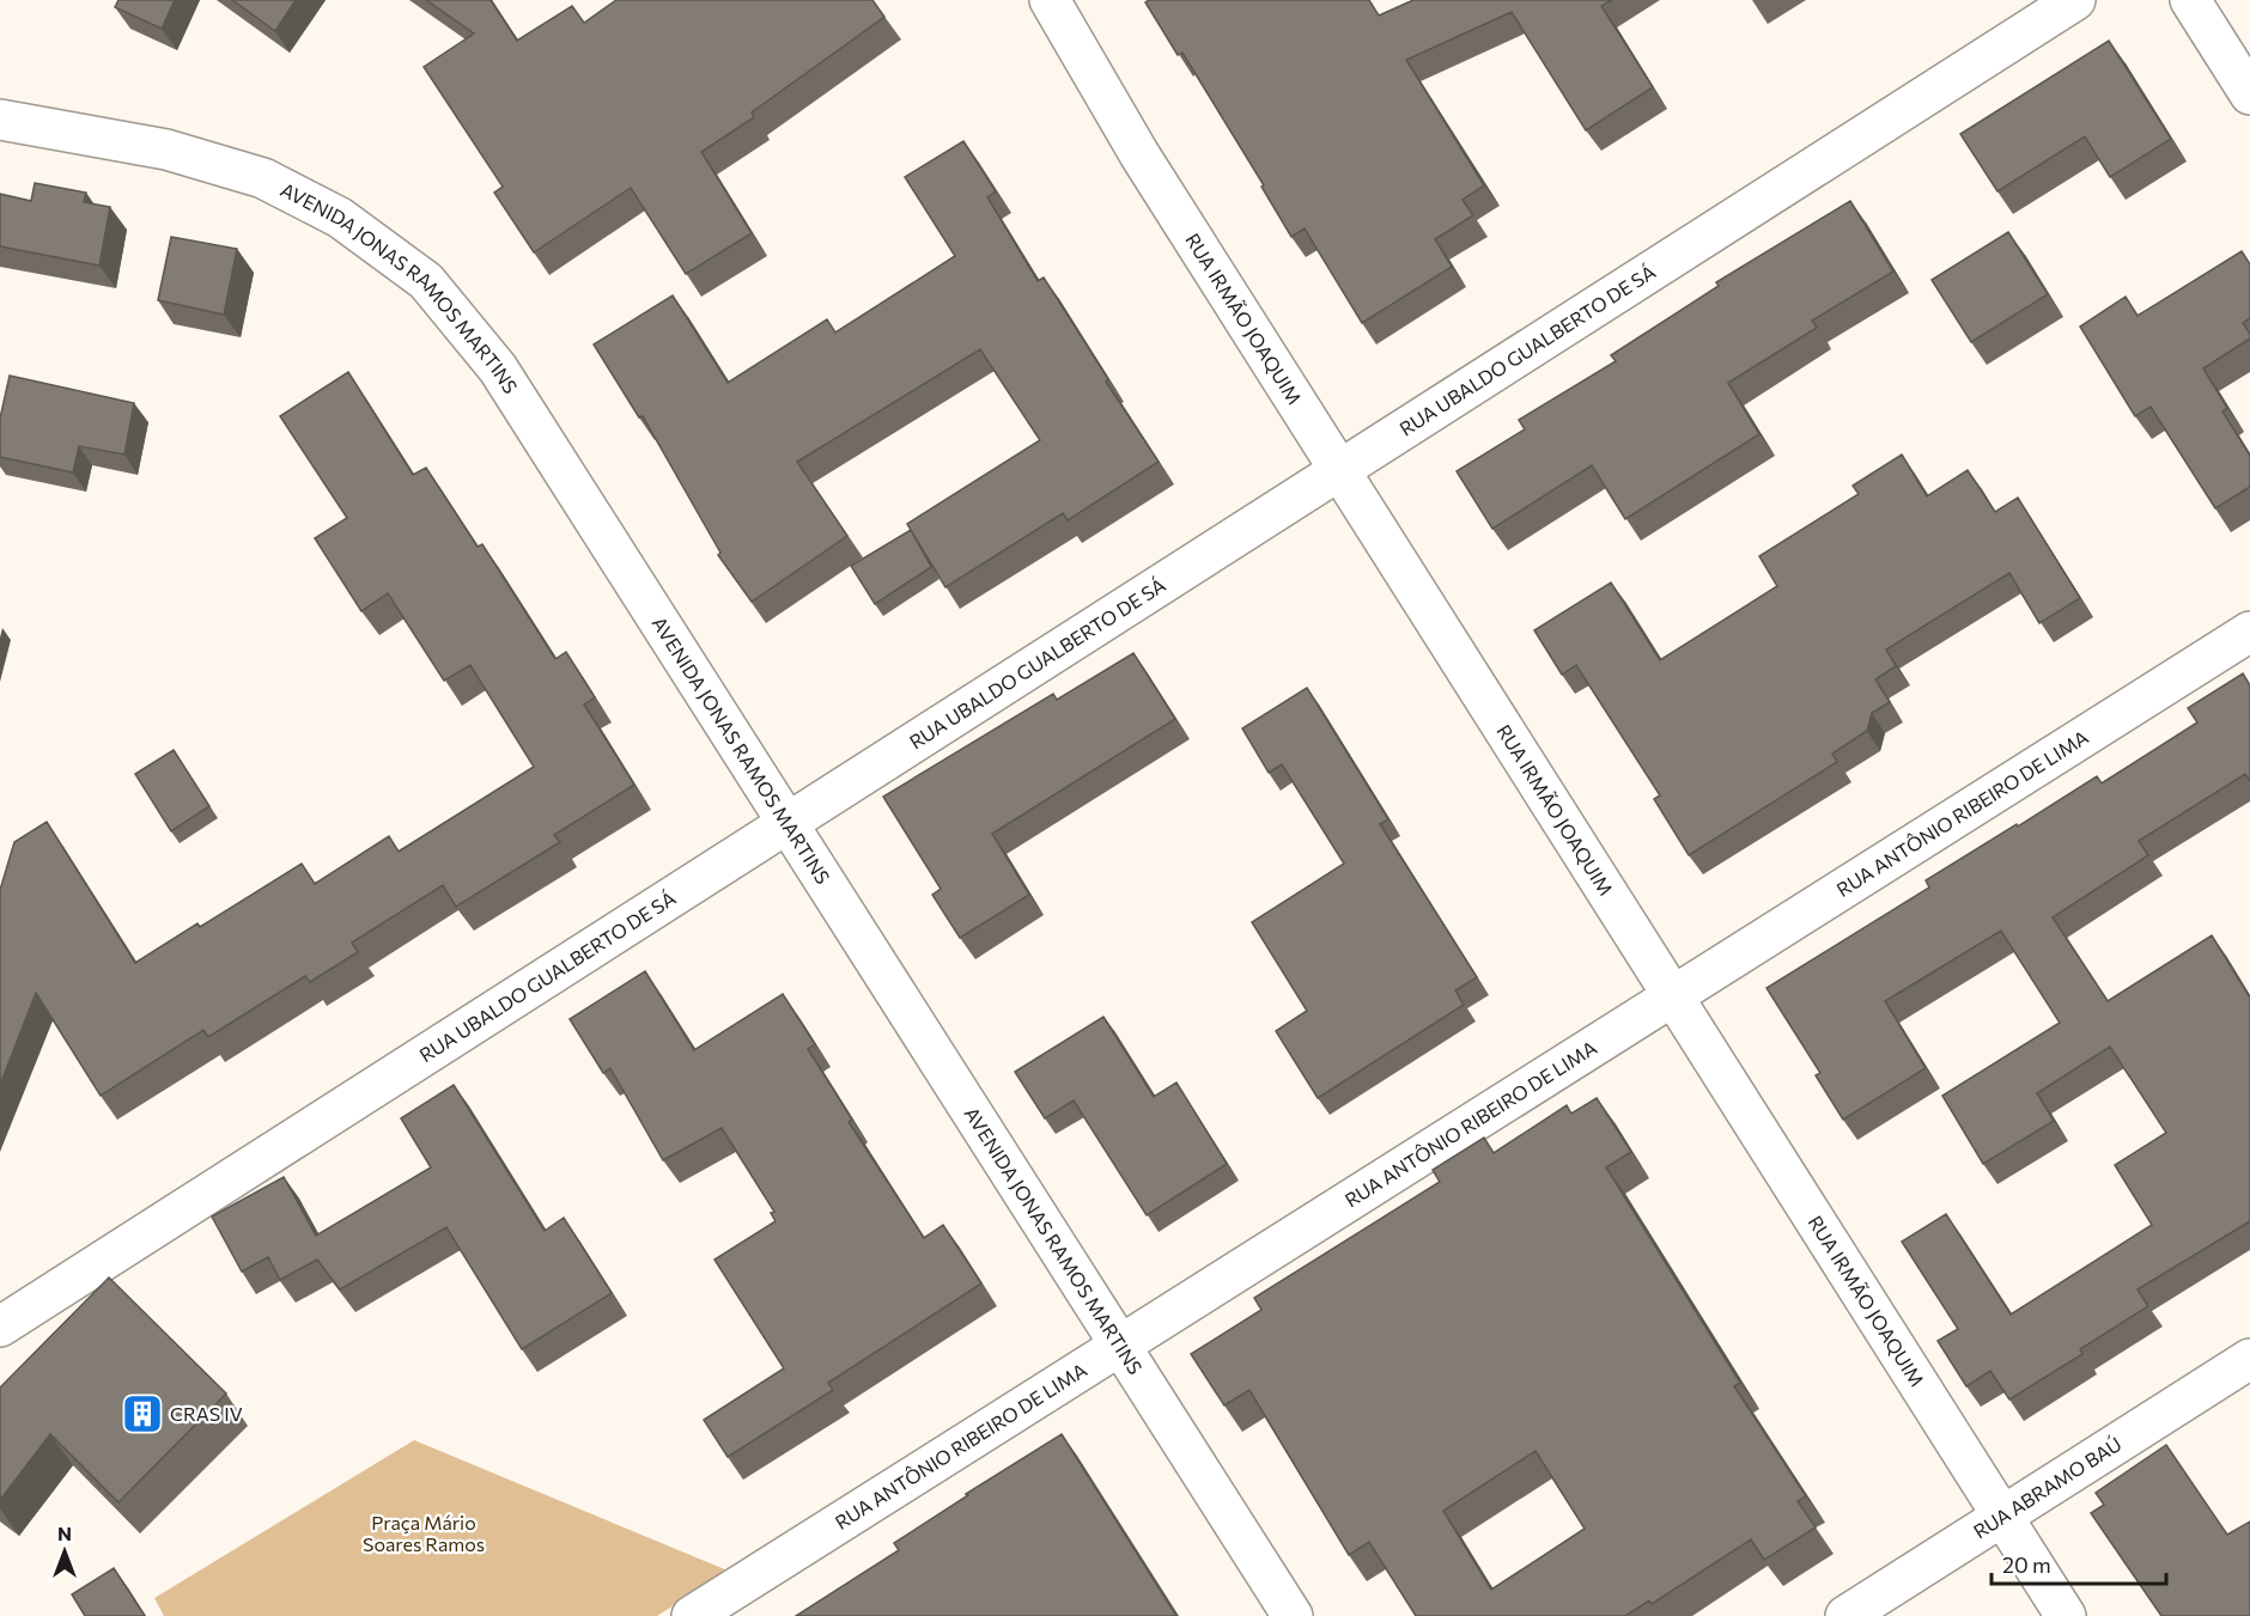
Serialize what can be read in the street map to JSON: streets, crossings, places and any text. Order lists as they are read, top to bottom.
{
  "streets": {
    "street": [
      "AVENIDA JONAS RAMOS MARTINS",
      "RUA IRMÃO JOAQUIM",
      "RUA UBALDO GUALBERTO DE SÁ",
      "RUA ANTÔNIO RIBEIRO DE LIMA",
      "RUA ABRAMO BAÚ"
    ]
  },
  "crossings": [
    ["AVENIDA JONAS RAMOS MARTINS", "RUA UBALDO GUALBERTO DE SÁ"],
    ["AVENIDA JONAS RAMOS MARTINS", "RUA ANTÔNIO RIBEIRO DE LIMA"],
    ["RUA IRMÃO JOAQUIM", "RUA UBALDO GUALBERTO DE SÁ"],
    ["RUA IRMÃO JOAQUIM", "RUA ANTÔNIO RIBEIRO DE LIMA"],
    ["RUA IRMÃO JOAQUIM", "RUA ABRAMO BAÚ"]
  ],
  "parks": ["Praça Mário Soares Ramos"],
  "places": {
    "building": ["CRAS IV"]
  },
  "scale_bar": "20 m",
  "north": "top"
}
